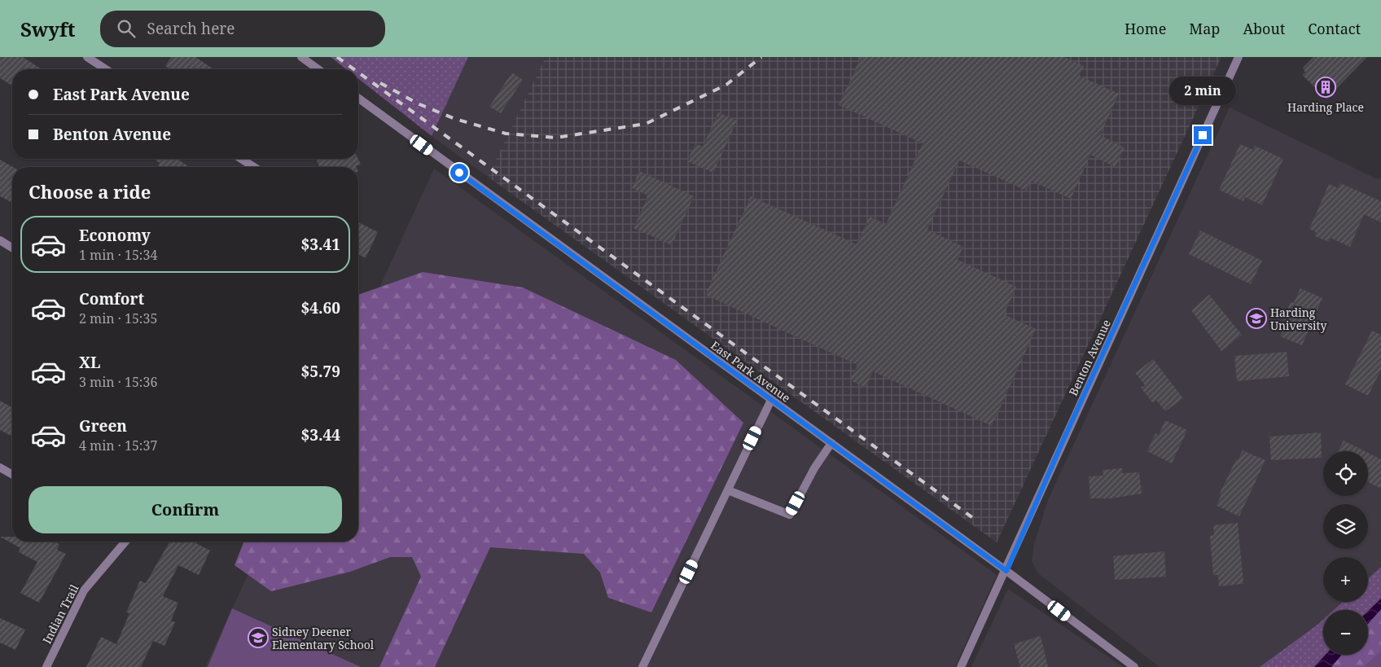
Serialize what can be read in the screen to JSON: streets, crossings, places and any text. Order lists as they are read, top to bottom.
{
  "streets": {
    "street": ["Benton Avenue", "East Park Avenue", "Indian Trail"]
  },
  "crossings": [
    ["Benton Avenue", "East Park Avenue"]
  ],
  "places": {
    "building": ["Harding Place"],
    "school or university": ["Harding University", "Sidney Deener Elementary School"]
  },
  "page": {
    "header": "Swyft",
    "search": "Search here",
    "nav": [
      "Home",
      "Map",
      "About",
      "Contact"
    ],
    "banner": ["East Park Avenue", "Benton Avenue"],
    "bubble": "2 min",
    "heading": "Choose a ride",
    "list": [
      {
        "name": "Economy",
        "note": "1 min · 15:34",
        "value": "$3.41"
      },
      {
        "name": "Comfort",
        "note": "2 min · 15:35",
        "value": "$4.60"
      },
      {
        "name": "XL",
        "note": "3 min · 15:36",
        "value": "$5.79"
      },
      {
        "name": "Green",
        "note": "4 min · 15:37",
        "value": "$3.44"
      }
    ],
    "map_buttons": ["+", "−"],
    "buttons": "Confirm"
  }
}
